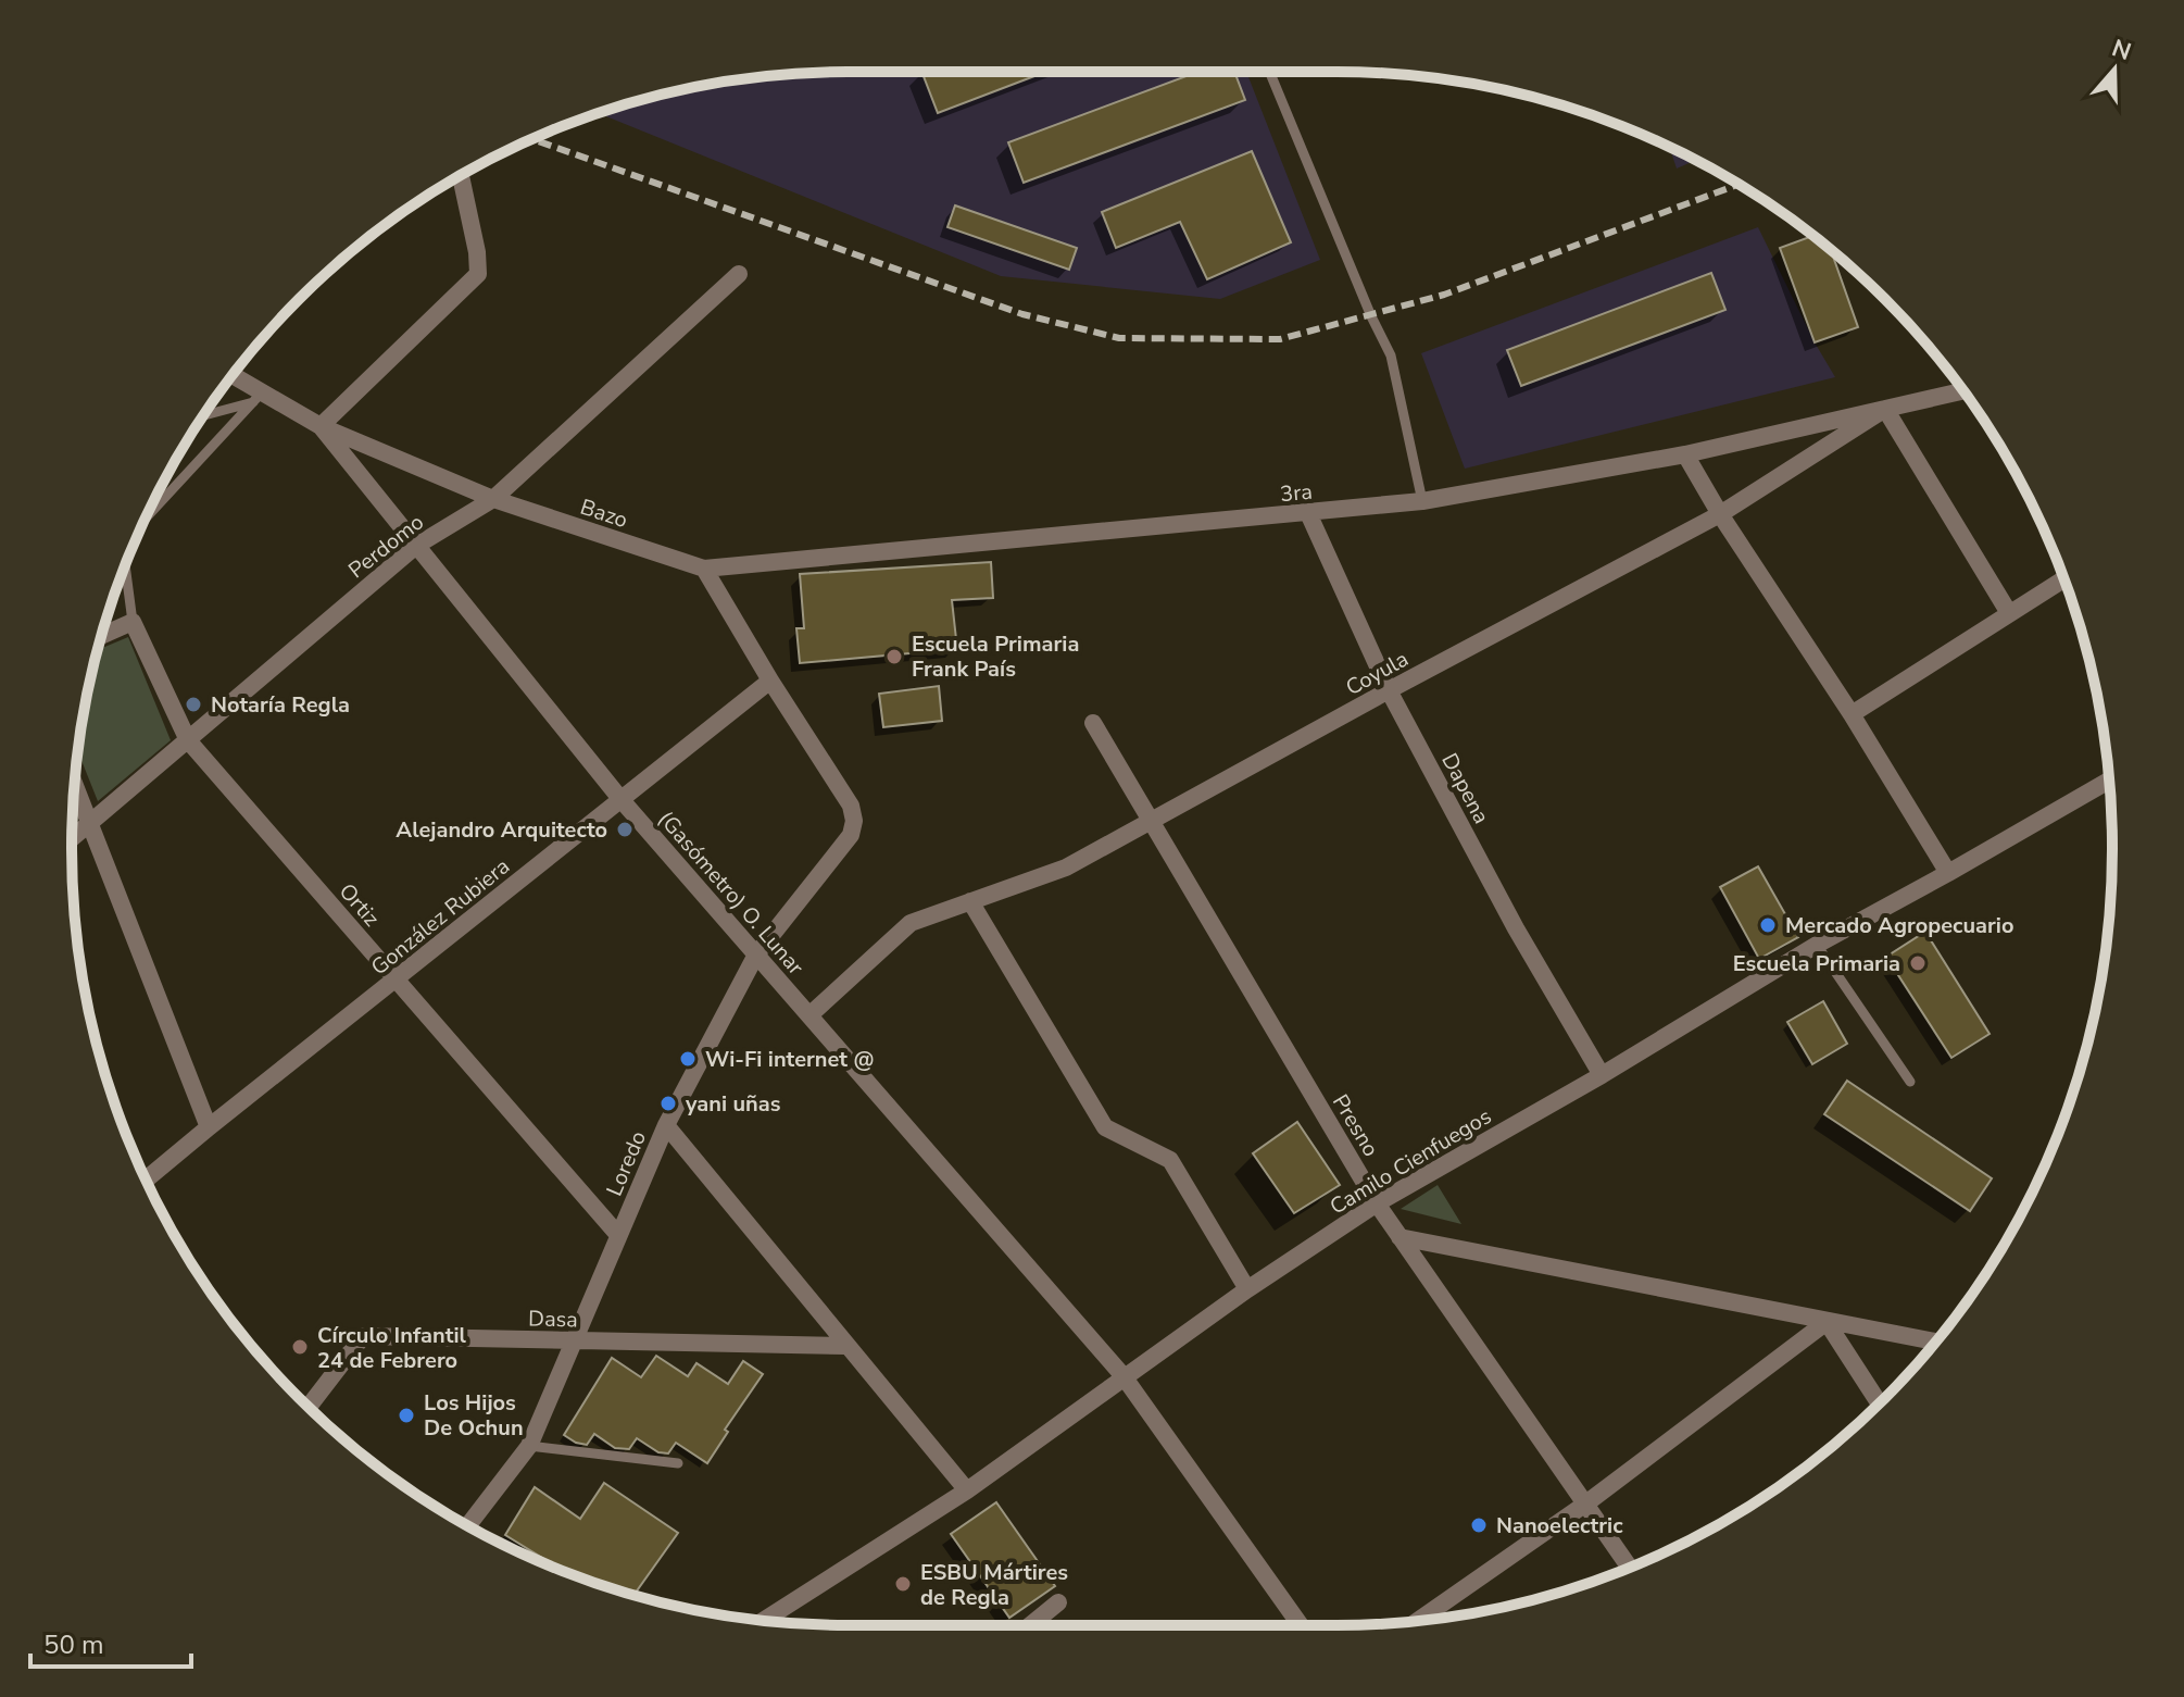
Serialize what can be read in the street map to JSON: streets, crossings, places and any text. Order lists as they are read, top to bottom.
{
  "streets": {
    "street": [
      "3ra",
      "Bazo",
      "Perdomo",
      "Coyula",
      "Dapena",
      "(Gasómetro) O. Lunar",
      "Ortiz",
      "González Rubiera",
      "Presno",
      "Camilo Cienfuegos",
      "Loredo",
      "Dasa"
    ]
  },
  "crossings": [
    ["3ra", "Bazo"],
    ["3ra", "Coyula"],
    ["3ra", "Dapena"],
    ["Bazo", "Perdomo"],
    ["Bazo", "(Gasómetro) O. Lunar"],
    ["Perdomo", "(Gasómetro) O. Lunar"],
    ["Perdomo", "Ortiz"],
    ["Coyula", "Dapena"],
    ["Coyula", "(Gasómetro) O. Lunar"],
    ["Coyula", "Presno"],
    ["Dapena", "Camilo Cienfuegos"],
    ["(Gasómetro) O. Lunar", "González Rubiera"],
    ["(Gasómetro) O. Lunar", "Camilo Cienfuegos"],
    ["(Gasómetro) O. Lunar", "Loredo"],
    ["Ortiz", "González Rubiera"],
    ["Ortiz", "Loredo"],
    ["González Rubiera", "Loredo"],
    ["Presno", "Camilo Cienfuegos"],
    ["Loredo", "Dasa"]
  ],
  "places": [
    "Escuela Primaria Frank País",
    "Notaría Regla",
    "Alejandro Arquitecto",
    "Mercado Agropecuario",
    "Escuela Primaria",
    "Wi-Fi internet @",
    "yani uñas",
    "Círculo Infantil 24 de Febrero",
    "Los Hijos De Ochun",
    "Nanoelectric",
    "ESBU Mártires de Regla"
  ],
  "scale_bar": "50 m",
  "north": "top"
}
